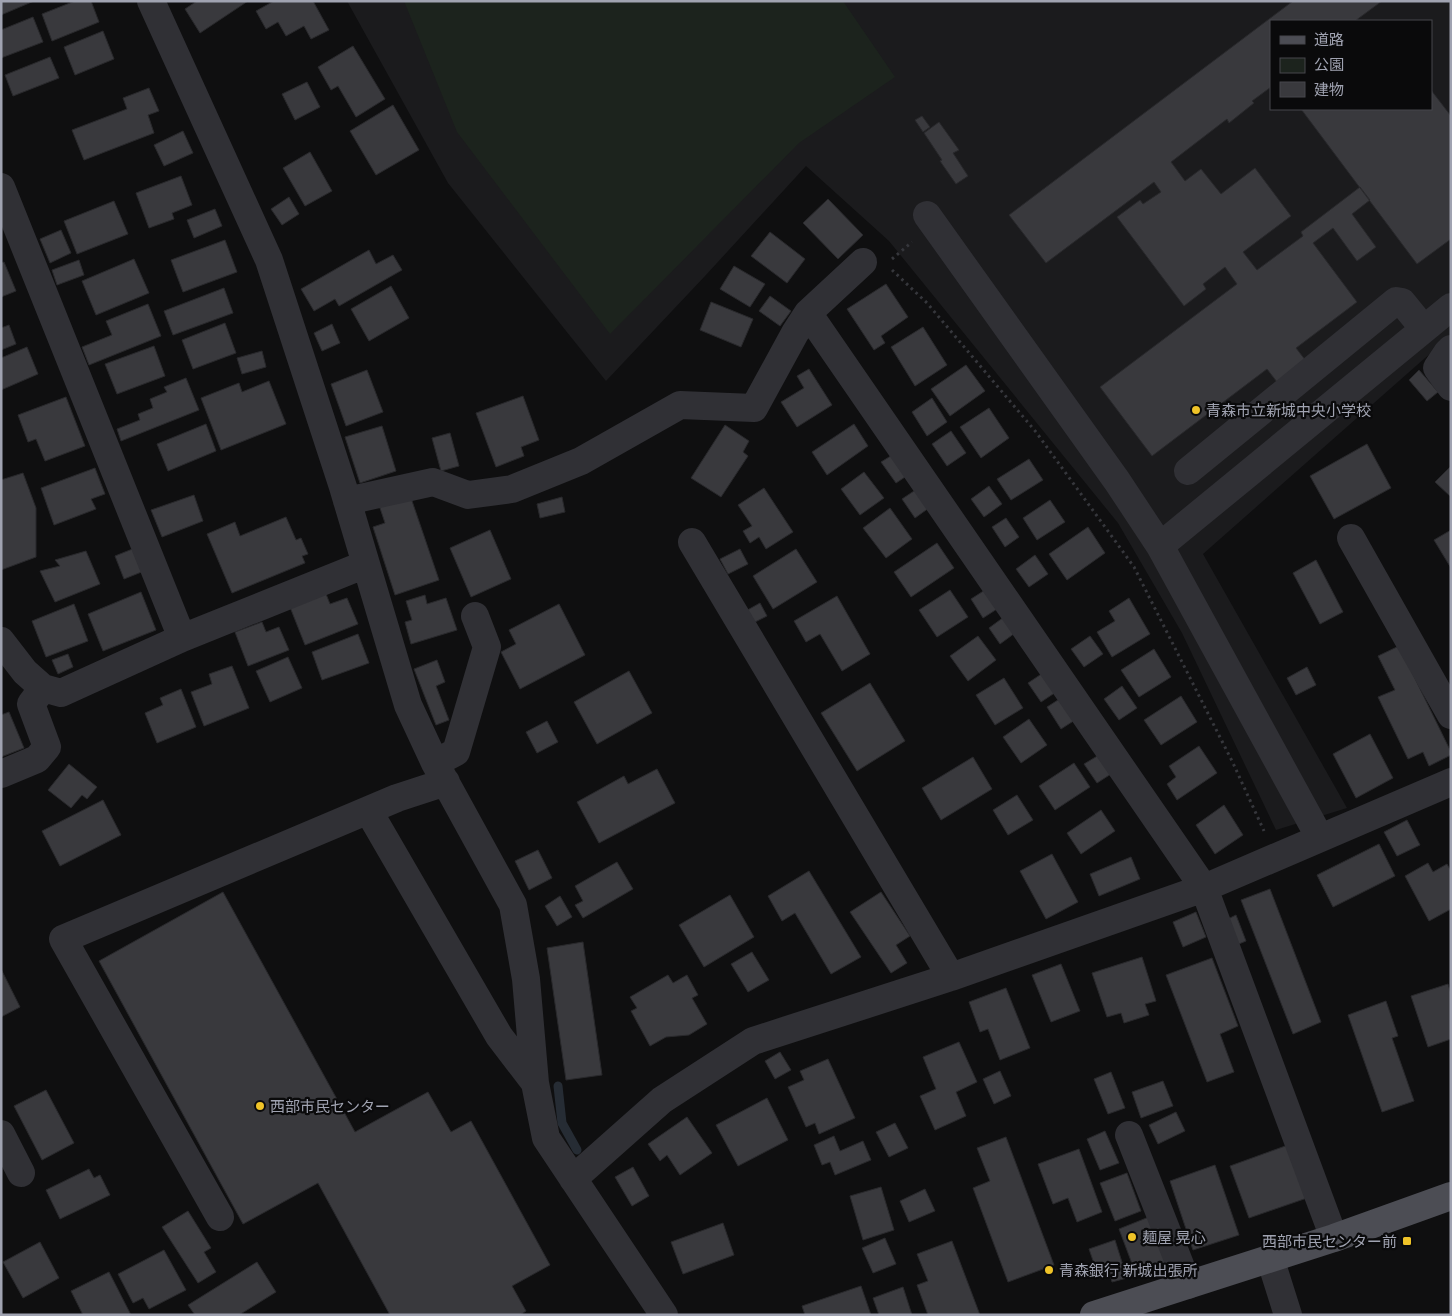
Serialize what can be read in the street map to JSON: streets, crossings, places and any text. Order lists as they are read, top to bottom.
{
  "places": {
    "other": [
      "青森市立新城中央小学校",
      "西部市民センター",
      "麺屋 晃心",
      "青森銀行 新城出張所"
    ],
    "transit": ["西部市民センター前"]
  },
  "legend": ["道路", "公園", "建物"]
}
